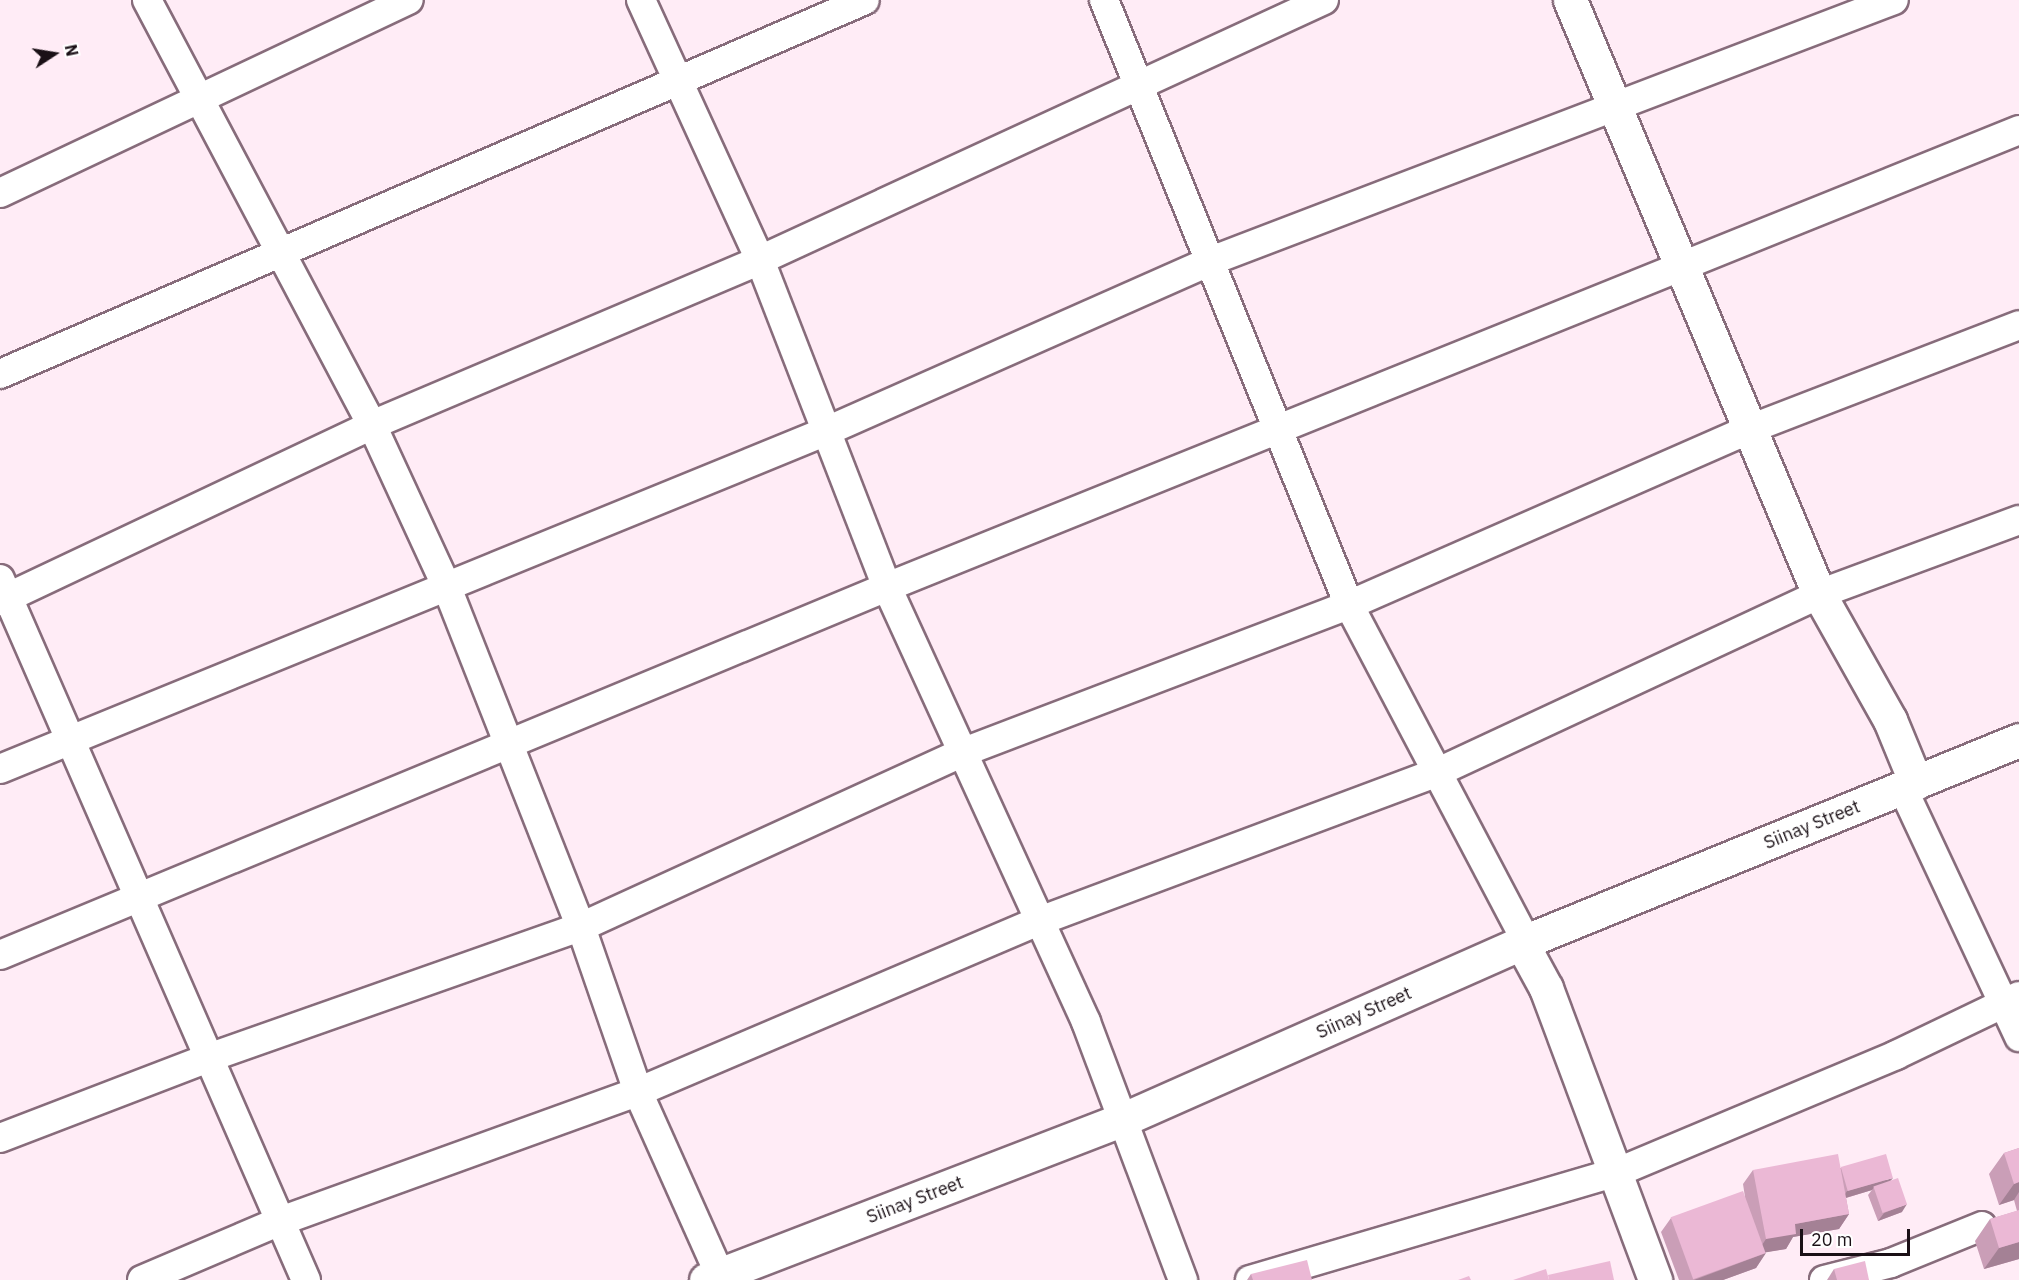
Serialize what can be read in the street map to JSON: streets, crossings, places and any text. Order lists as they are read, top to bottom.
{
  "streets": {
    "street": ["Siinay Street"]
  },
  "scale_bar": "20 m",
  "north": "right"
}
